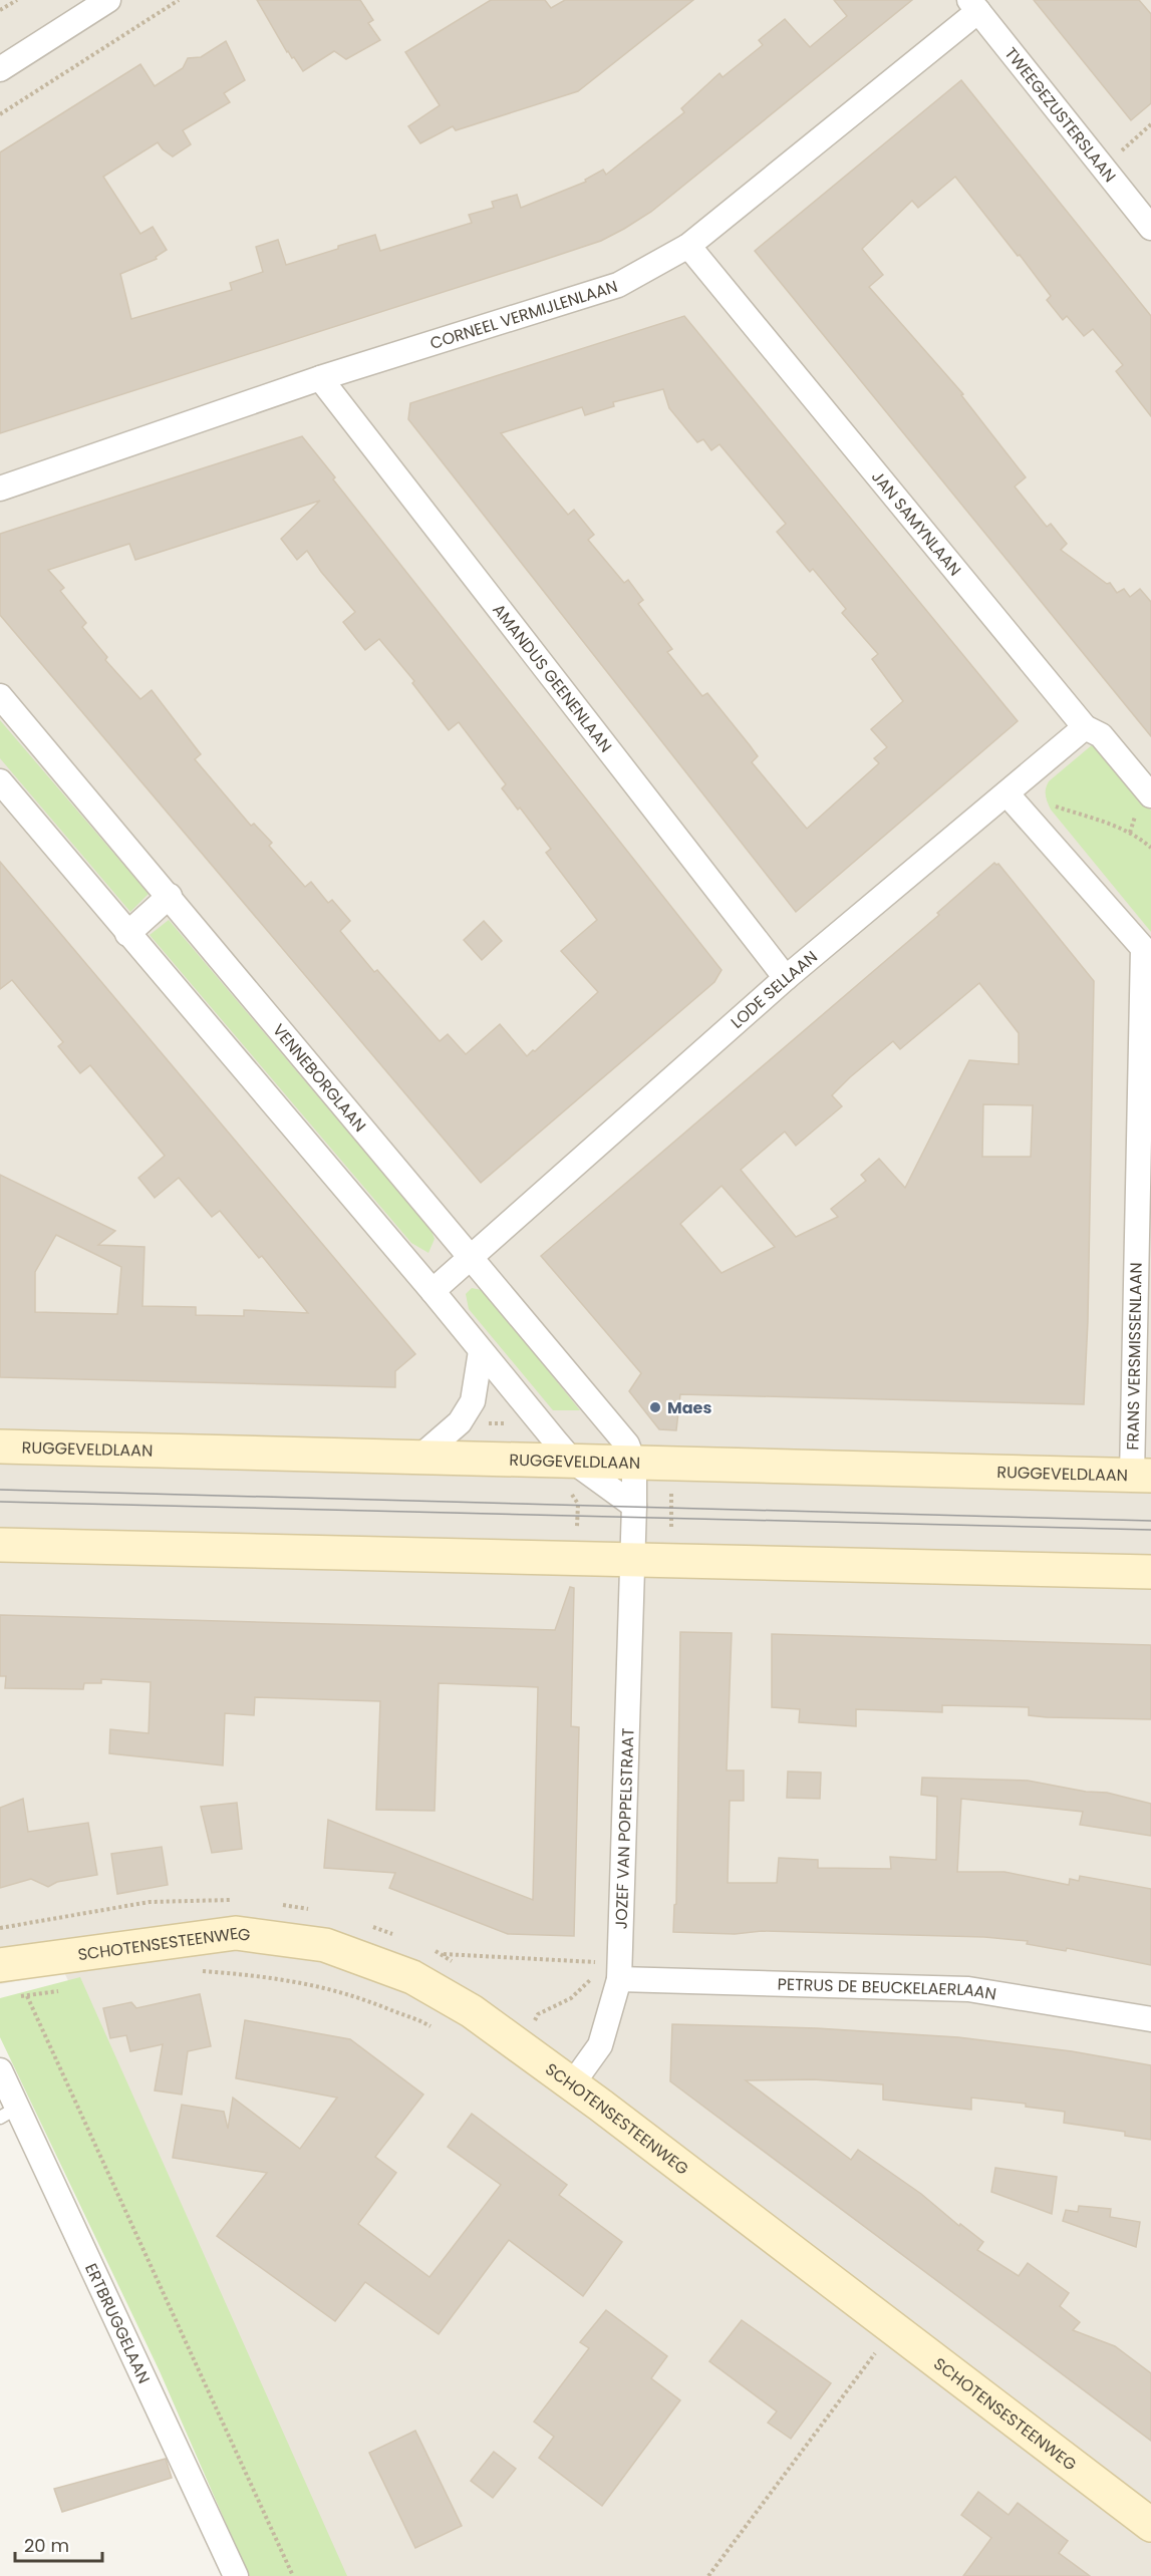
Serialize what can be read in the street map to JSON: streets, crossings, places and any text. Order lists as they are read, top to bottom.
{
  "streets": {
    "street": [
      "TWEEGEZUSTERSLAAN",
      "CORNEEL VERMIJLENLAAN",
      "JAN SAMYNLAAN",
      "AMANDUS GEENENLAAN",
      "LODE SELLAAN",
      "VENNEBORGLAAN",
      "FRANS VERSMISSENLAAN",
      "RUGGEVELDLAAN",
      "JOZEF VAN POPPELSTRAAT",
      "SCHOTENSESTEENWEG",
      "PETRUS DE BEUCKELAERLAAN",
      "ERTBRUGGELAAN"
    ]
  },
  "crossings": [
    ["TWEEGEZUSTERSLAAN", "CORNEEL VERMIJLENLAAN"],
    ["CORNEEL VERMIJLENLAAN", "JAN SAMYNLAAN"],
    ["CORNEEL VERMIJLENLAAN", "AMANDUS GEENENLAAN"],
    ["JAN SAMYNLAAN", "LODE SELLAAN"],
    ["AMANDUS GEENENLAAN", "LODE SELLAAN"],
    ["LODE SELLAAN", "VENNEBORGLAAN"],
    ["VENNEBORGLAAN", "RUGGEVELDLAAN"],
    ["VENNEBORGLAAN", "JOZEF VAN POPPELSTRAAT"],
    ["FRANS VERSMISSENLAAN", "RUGGEVELDLAAN"],
    ["JOZEF VAN POPPELSTRAAT", "SCHOTENSESTEENWEG"],
    ["JOZEF VAN POPPELSTRAAT", "PETRUS DE BEUCKELAERLAAN"]
  ],
  "places": ["Maes"],
  "scale_bar": "20 m"
}
